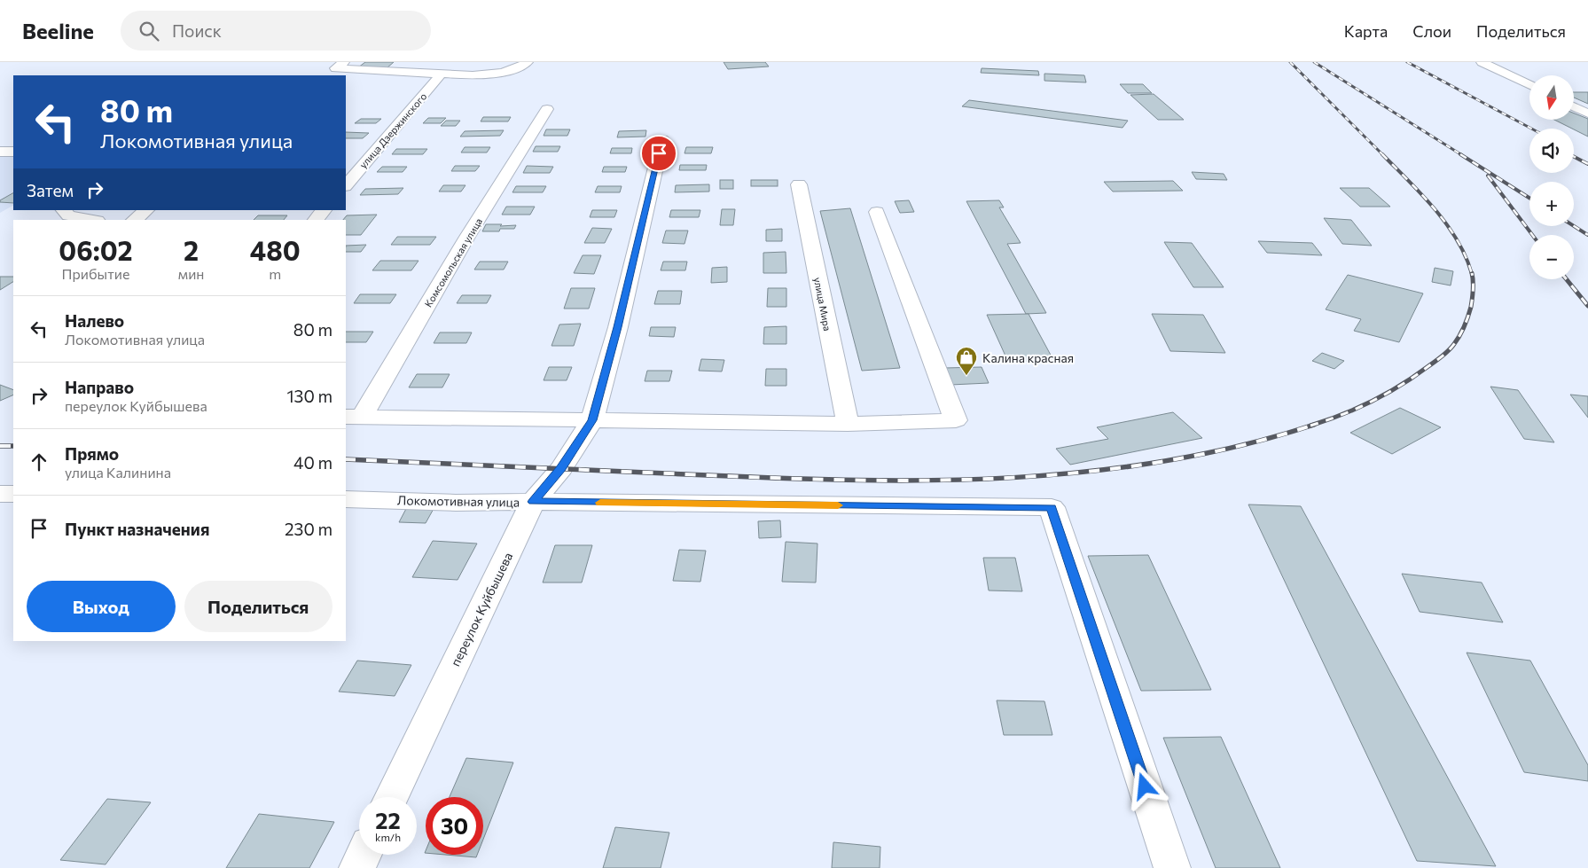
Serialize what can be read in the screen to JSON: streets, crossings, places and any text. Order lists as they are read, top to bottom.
{
  "streets": {
    "street": [
      "улица Дзержинского",
      "Комсомольская улица",
      "улица Мира",
      "Локомотивная улица",
      "переулок Куйбышева"
    ]
  },
  "crossings": [
    ["Локомотивная улица", "переулок Куйбышева"]
  ],
  "places": {
    "shop": ["Калина красная"]
  },
  "north": "bottom",
  "page": {
    "header": "Beeline",
    "search": "Поиск",
    "nav": ["Карта", "Слои", "Поделиться"],
    "map_buttons": ["+", "−"],
    "turn": ["80 m", "Локомотивная улица"],
    "then": "Затем",
    "eta": [
      "06:02",
      "Прибытие",
      "2",
      "мин",
      "480",
      "m"
    ],
    "list": [
      {
        "name": "Налево",
        "note": "Локомотивная улица",
        "value": "80 m"
      },
      {
        "name": "Направо",
        "note": "переулок Куйбышева",
        "value": "130 m"
      },
      {
        "name": "Прямо",
        "note": "улица Калинина",
        "value": "40 m"
      },
      {
        "name": "Пункт назначения",
        "value": "230 m"
      }
    ],
    "buttons": ["Выход", "Поделиться"],
    "speed": "22 km/h",
    "limit": "30"
  }
}
